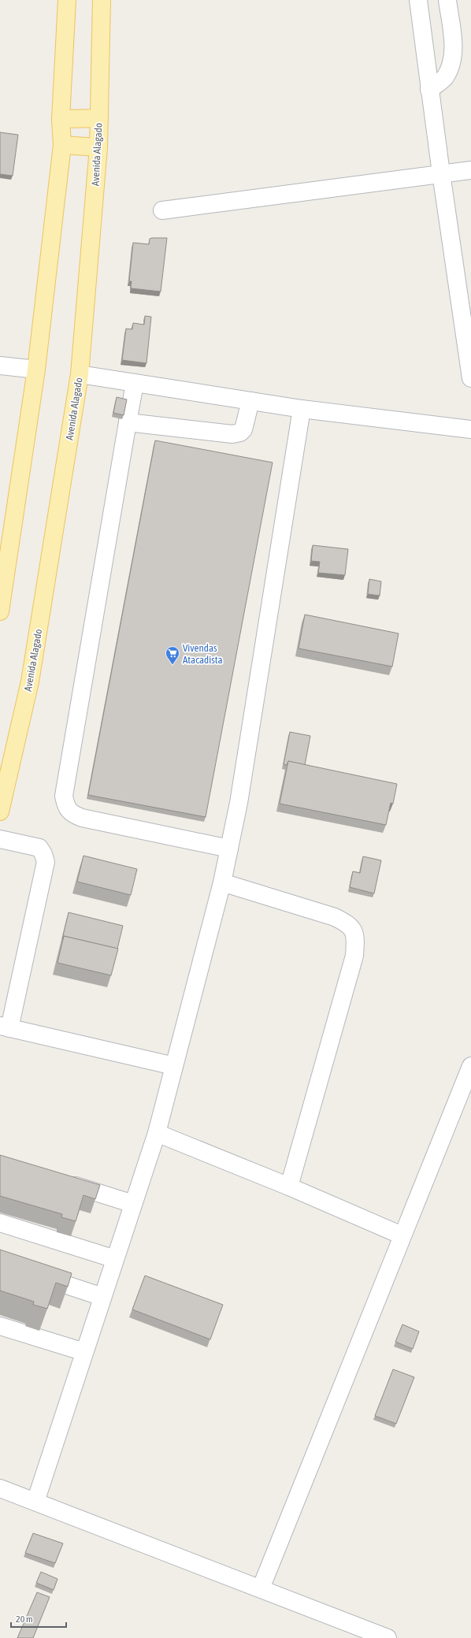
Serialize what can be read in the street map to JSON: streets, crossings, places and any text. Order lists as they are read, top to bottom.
{
  "streets": {
    "main road": ["Avenida Alagado"]
  },
  "places": {
    "supermarket": ["Vivendas Atacadista"]
  },
  "scale_bar": "20 m"
}
